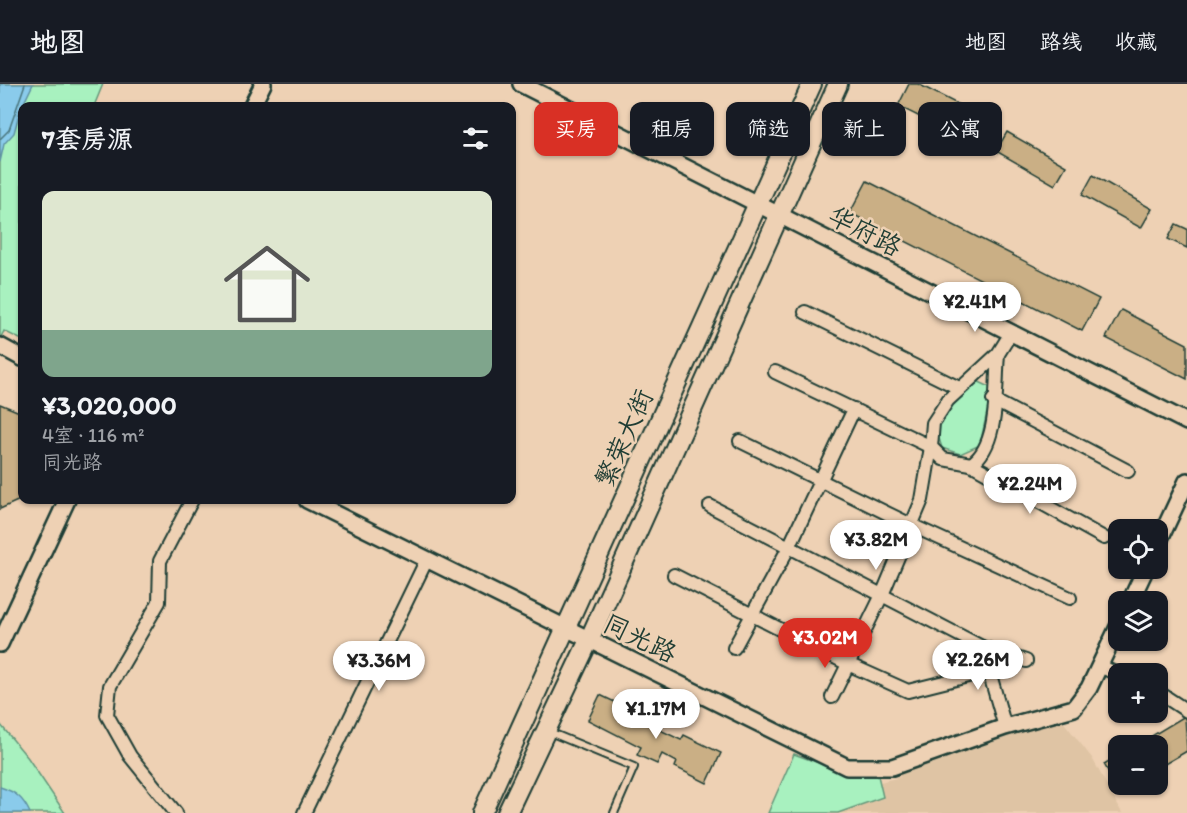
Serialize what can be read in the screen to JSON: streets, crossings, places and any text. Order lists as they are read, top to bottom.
{
  "streets": {
    "main road": ["繁荣大街"],
    "street": ["华府路", "同光路"]
  },
  "crossings": [
    ["华府路", "繁荣大街"],
    ["繁荣大街", "同光路"]
  ],
  "page": {
    "header": "地图",
    "nav": ["地图", "路线", "收藏"],
    "chip": [
      "买房",
      "租房",
      "筛选",
      "新上",
      "公寓"
    ],
    "heading": "7套房源",
    "list": [
      {
        "name": "¥3,020,000",
        "note": "4室 · 116 m² · 同光路"
      }
    ],
    "price": [
      "¥2.41M",
      "¥2.24M",
      "¥3.82M",
      "¥3.02M",
      "¥2.26M",
      "¥3.36M",
      "¥1.17M"
    ],
    "map_buttons": ["+", "−"]
  }
}
